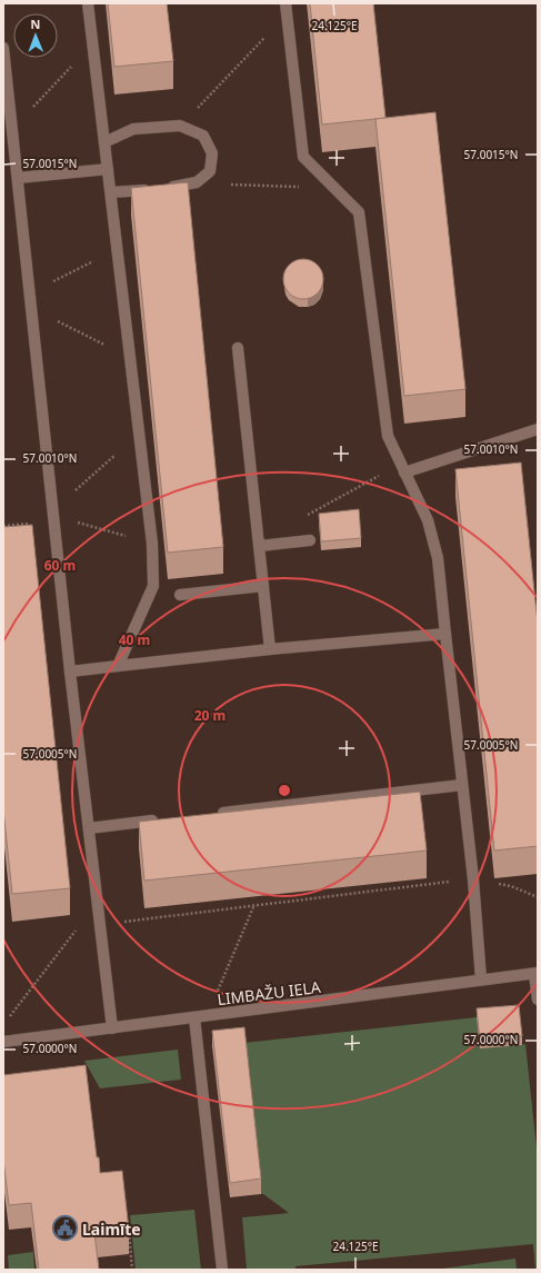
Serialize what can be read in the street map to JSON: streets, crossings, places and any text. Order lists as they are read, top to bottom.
{
  "streets": {
    "street": ["LIMBAŽU IELA"]
  },
  "places": {
    "public building": ["Laimīte"]
  },
  "north": "top",
  "coordinates": [
    "24.125°E",
    "57.0015°N",
    "57.0010°N",
    "57.0005°N",
    "57.0000°N"
  ],
  "rings": ["60 m", "40 m", "20 m"]
}
